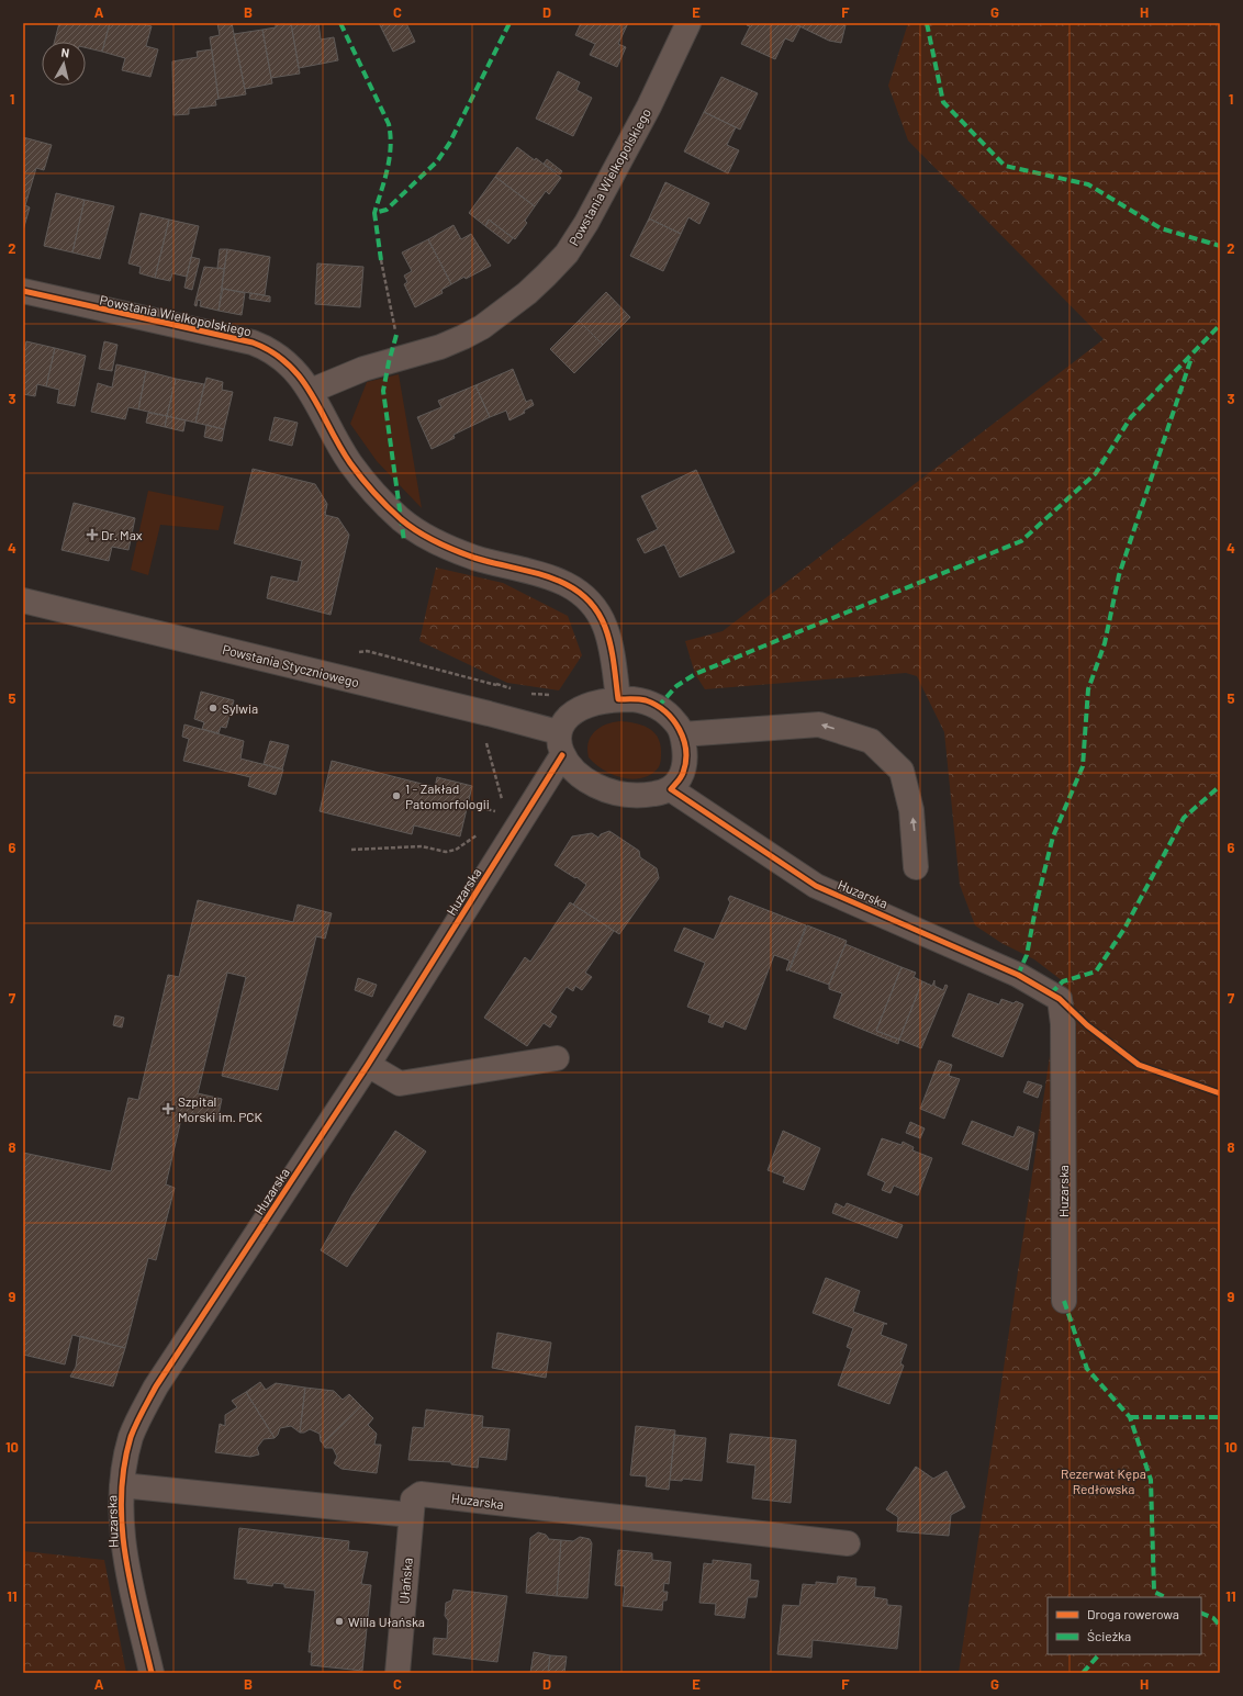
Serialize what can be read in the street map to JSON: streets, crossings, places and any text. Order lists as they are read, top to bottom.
{
  "streets": {
    "street": [
      "Powstania Wielkopolskiego",
      "Powstania Styczniowego",
      "Huzarska",
      "Ułańska"
    ]
  },
  "crossings": [
    ["Powstania Wielkopolskiego", "Powstania Styczniowego"],
    ["Powstania Wielkopolskiego", "Huzarska"],
    ["Powstania Styczniowego", "Huzarska"],
    ["Huzarska", "Ułańska"]
  ],
  "parks": ["Rezerwat Kępa Redłowska"],
  "places": {
    "health": ["Dr. Max", "Szpital Morski im. PCK"],
    "other": ["Sylwia", "1 - Zakład Patomorfologii", "Willa Ułańska"]
  },
  "legend": ["Droga rowerowa", "Ścieżka"],
  "north": "top",
  "grid": {
    "columns": [
      "A",
      "B",
      "C",
      "D",
      "E",
      "F",
      "G",
      "H"
    ],
    "rows": [
      "1",
      "2",
      "3",
      "4",
      "5",
      "6",
      "7",
      "8",
      "9",
      "10",
      "11"
    ]
  }
}
